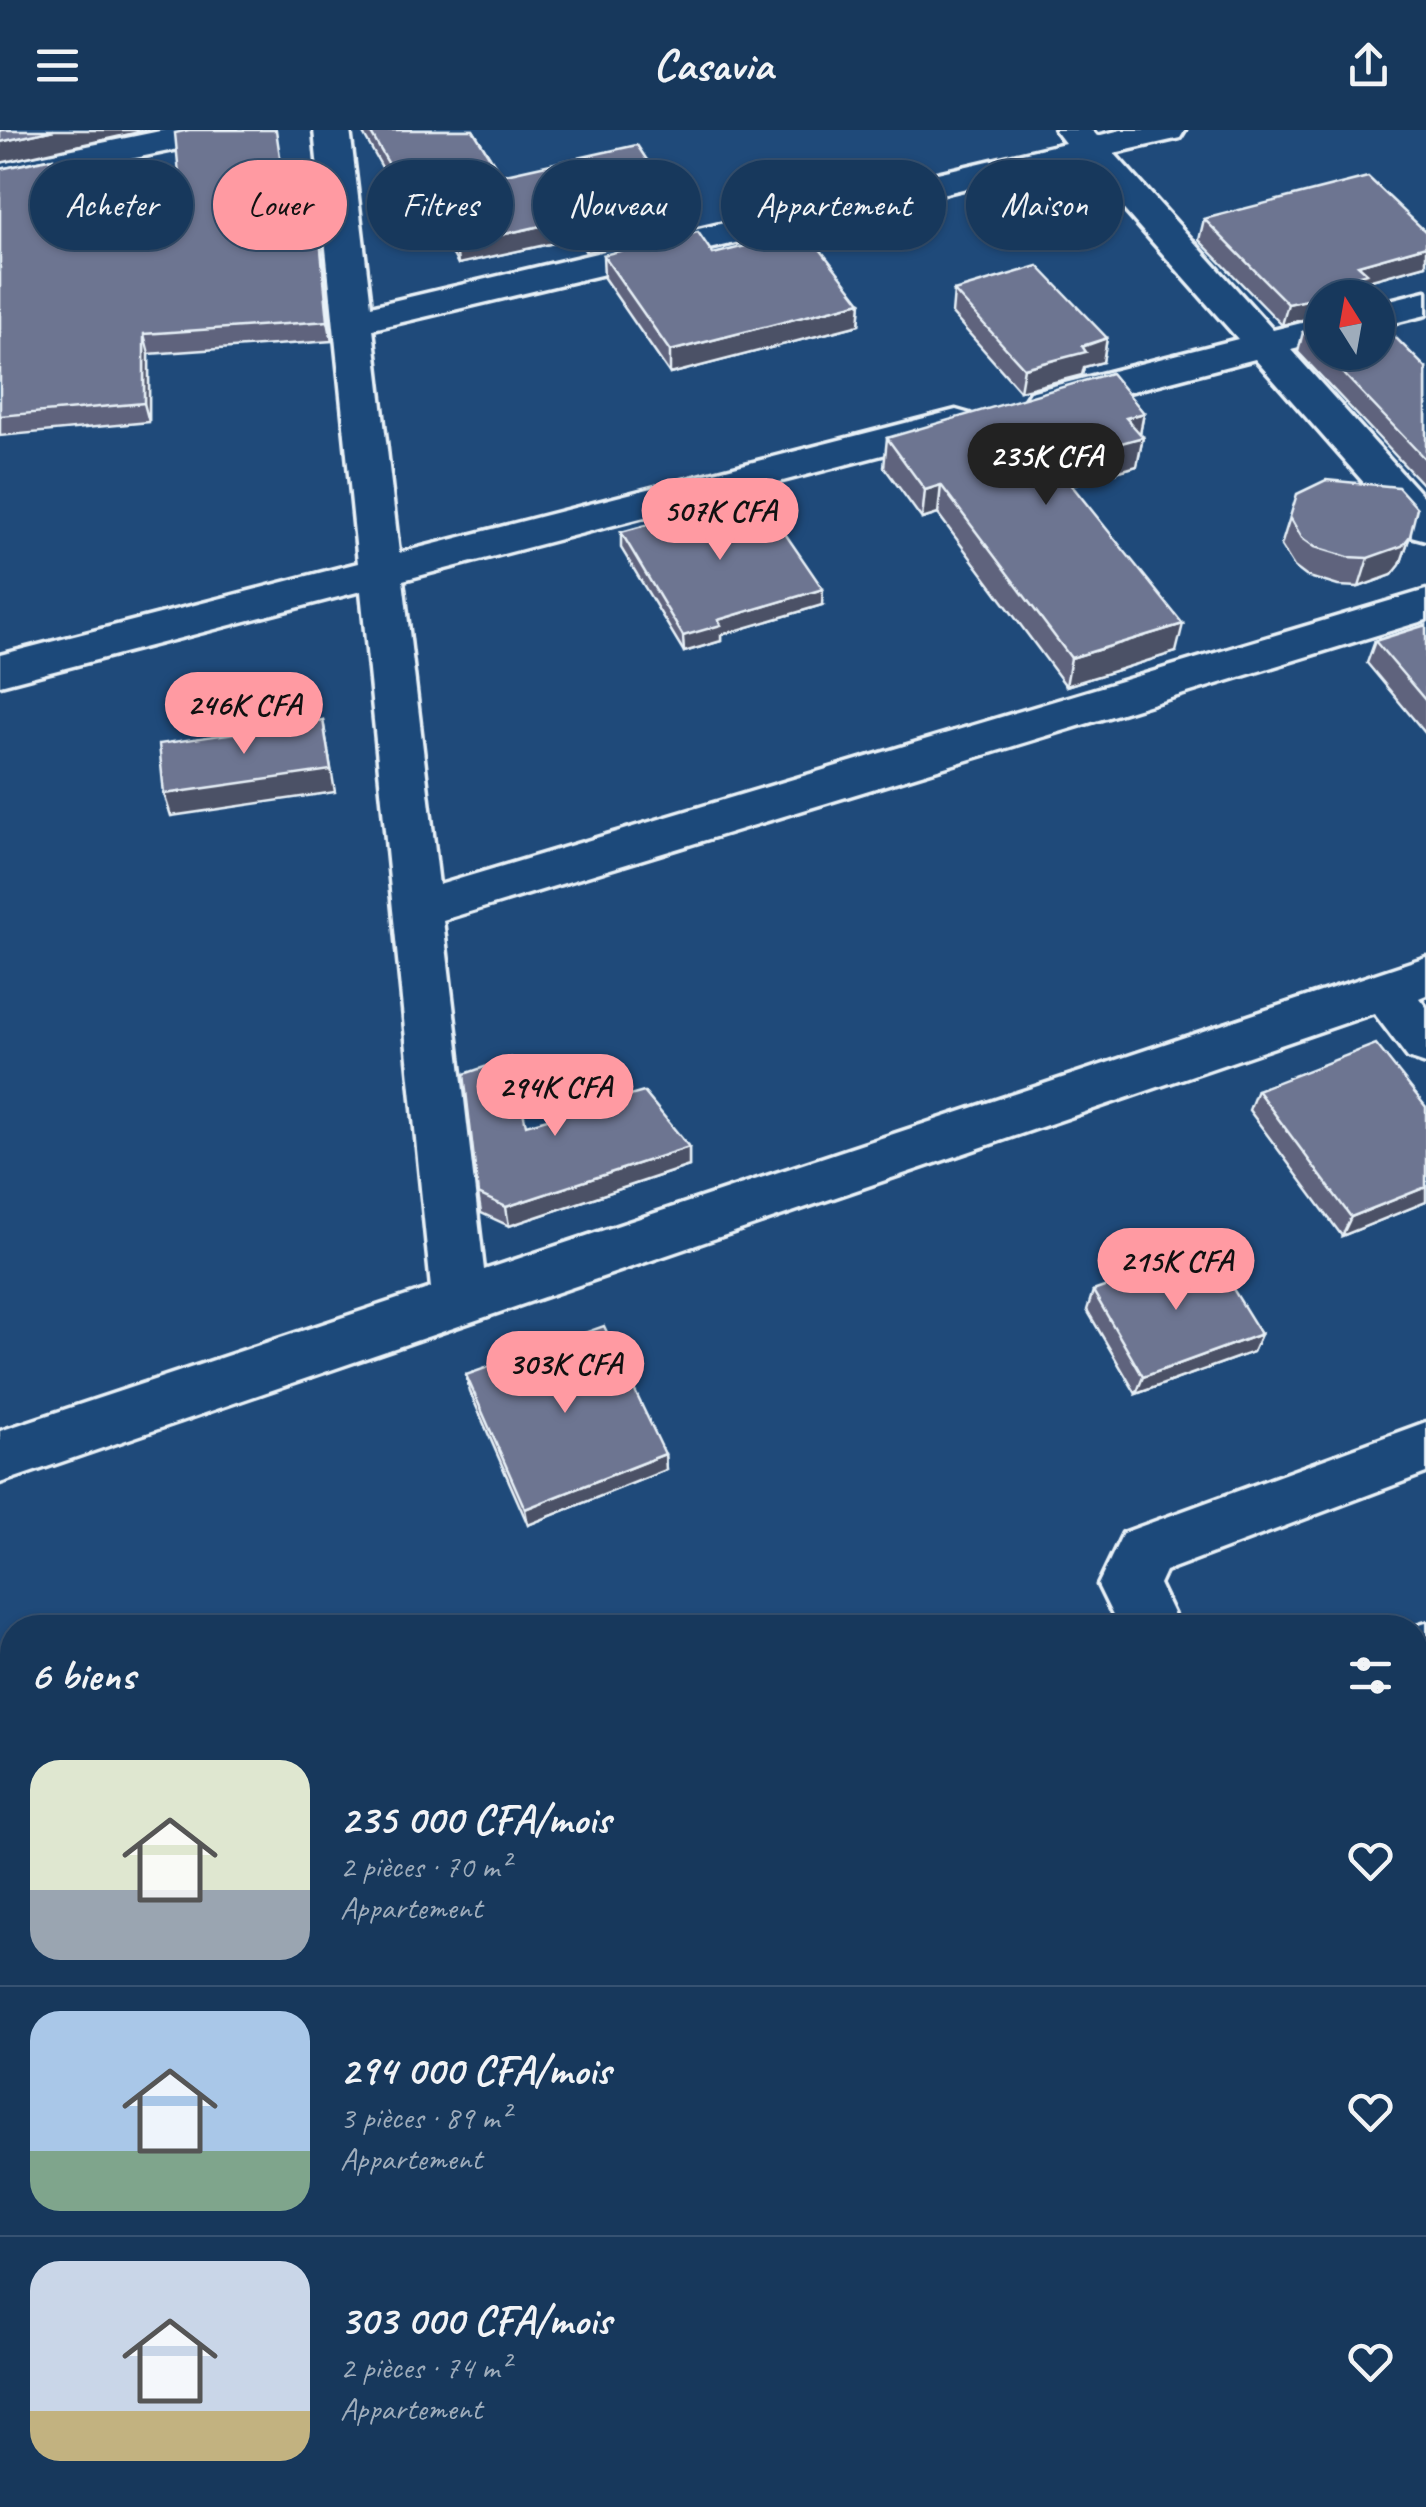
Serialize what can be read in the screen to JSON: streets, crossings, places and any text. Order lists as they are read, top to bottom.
{
  "north": "top",
  "page": {
    "header": "Casavia",
    "chip": [
      "Acheter",
      "Louer",
      "Filtres",
      "Nouveau",
      "Appartement",
      "Maison"
    ],
    "price": [
      "235K CFA",
      "507K CFA",
      "246K CFA",
      "294K CFA",
      "215K CFA",
      "303K CFA"
    ],
    "heading": "6 biens",
    "list": [
      {
        "name": "235 000 CFA/mois",
        "note": "2 pièces · 70 m² · Appartement"
      },
      {
        "name": "294 000 CFA/mois",
        "note": "3 pièces · 89 m² · Appartement"
      },
      {
        "name": "303 000 CFA/mois",
        "note": "2 pièces · 74 m² · Appartement"
      }
    ]
  }
}
